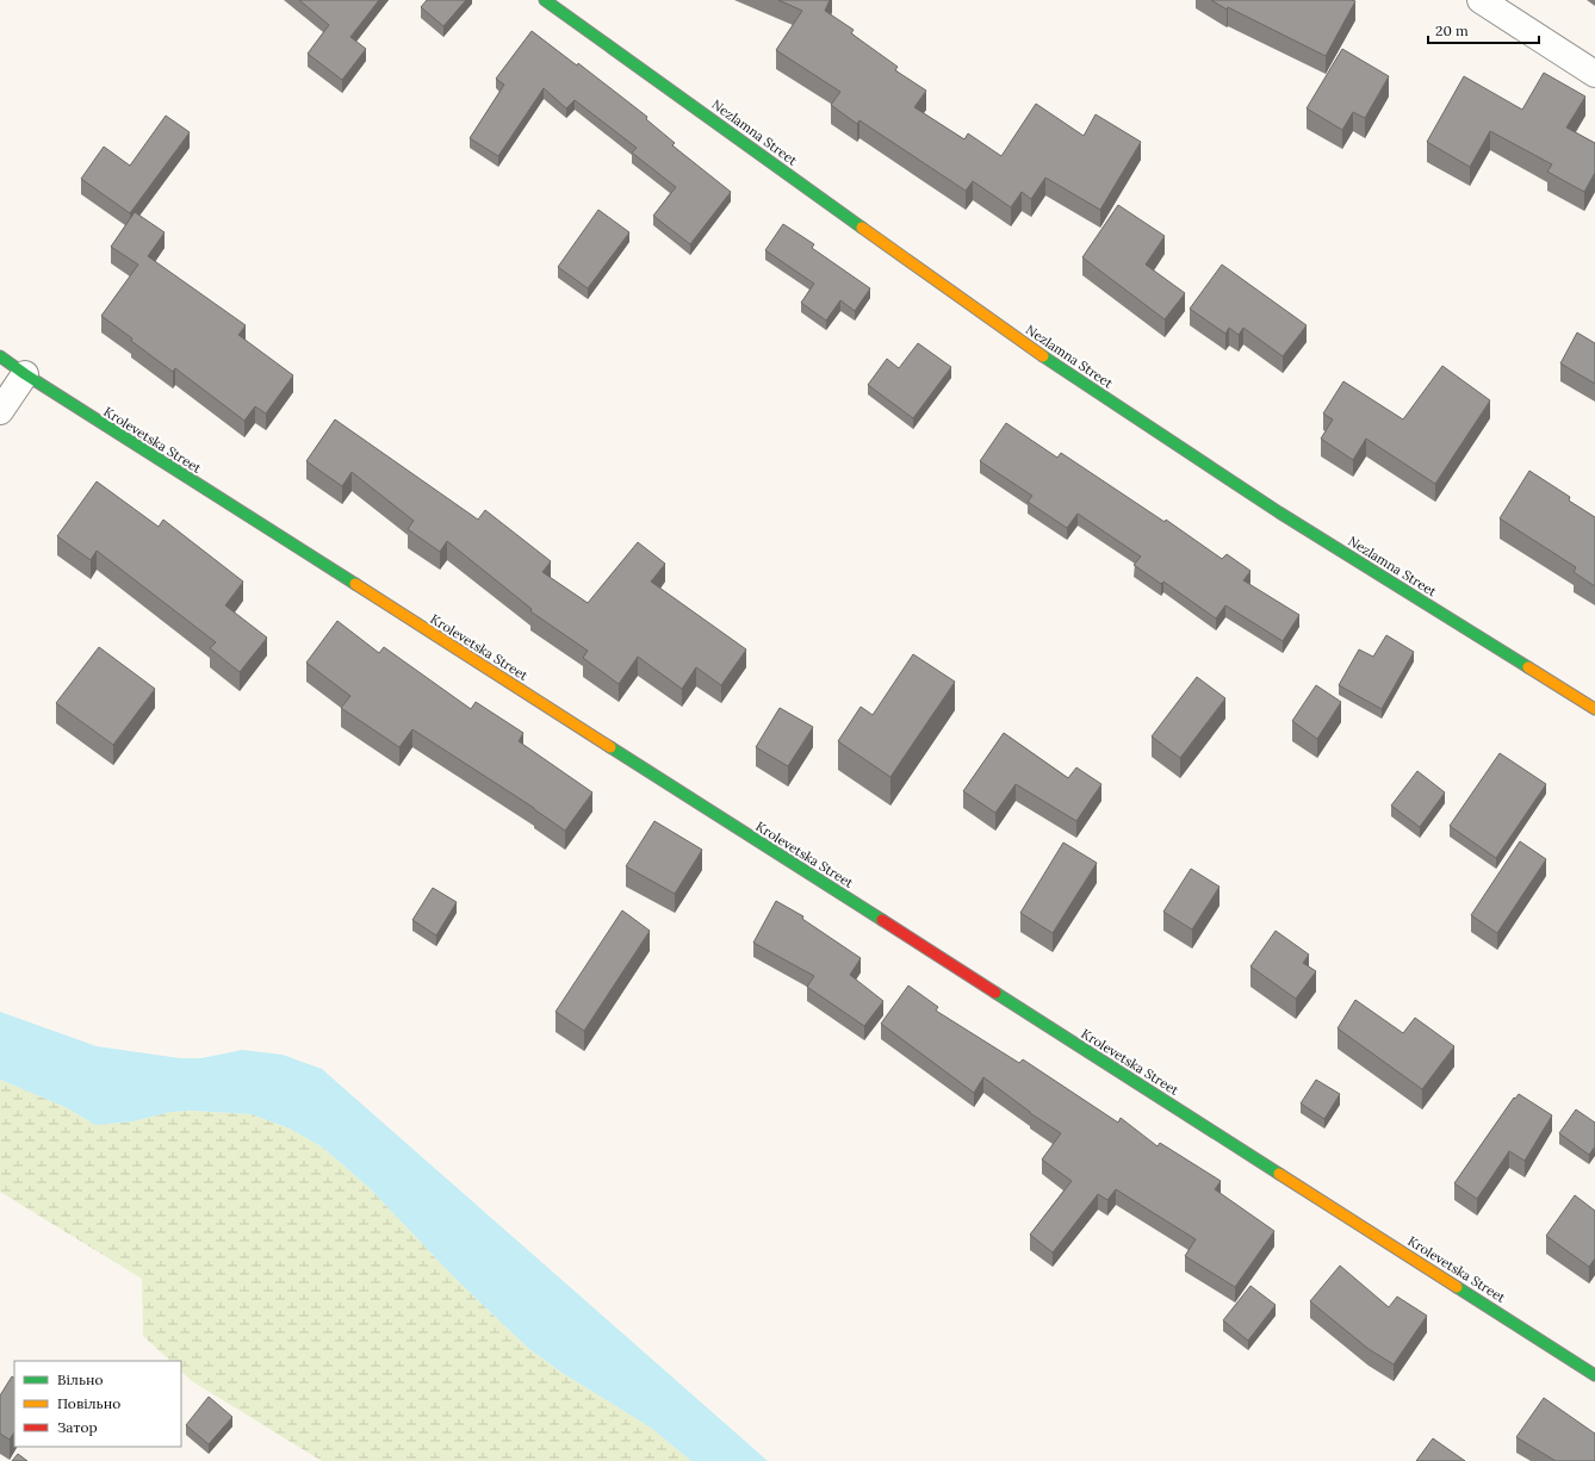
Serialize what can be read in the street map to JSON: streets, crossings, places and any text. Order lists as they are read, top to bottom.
{
  "streets": {
    "street": ["Nezlamna Street", "Krolevetska Street"]
  },
  "legend": ["Вільно", "Повільно", "Затор"],
  "scale_bar": "20 m"
}
